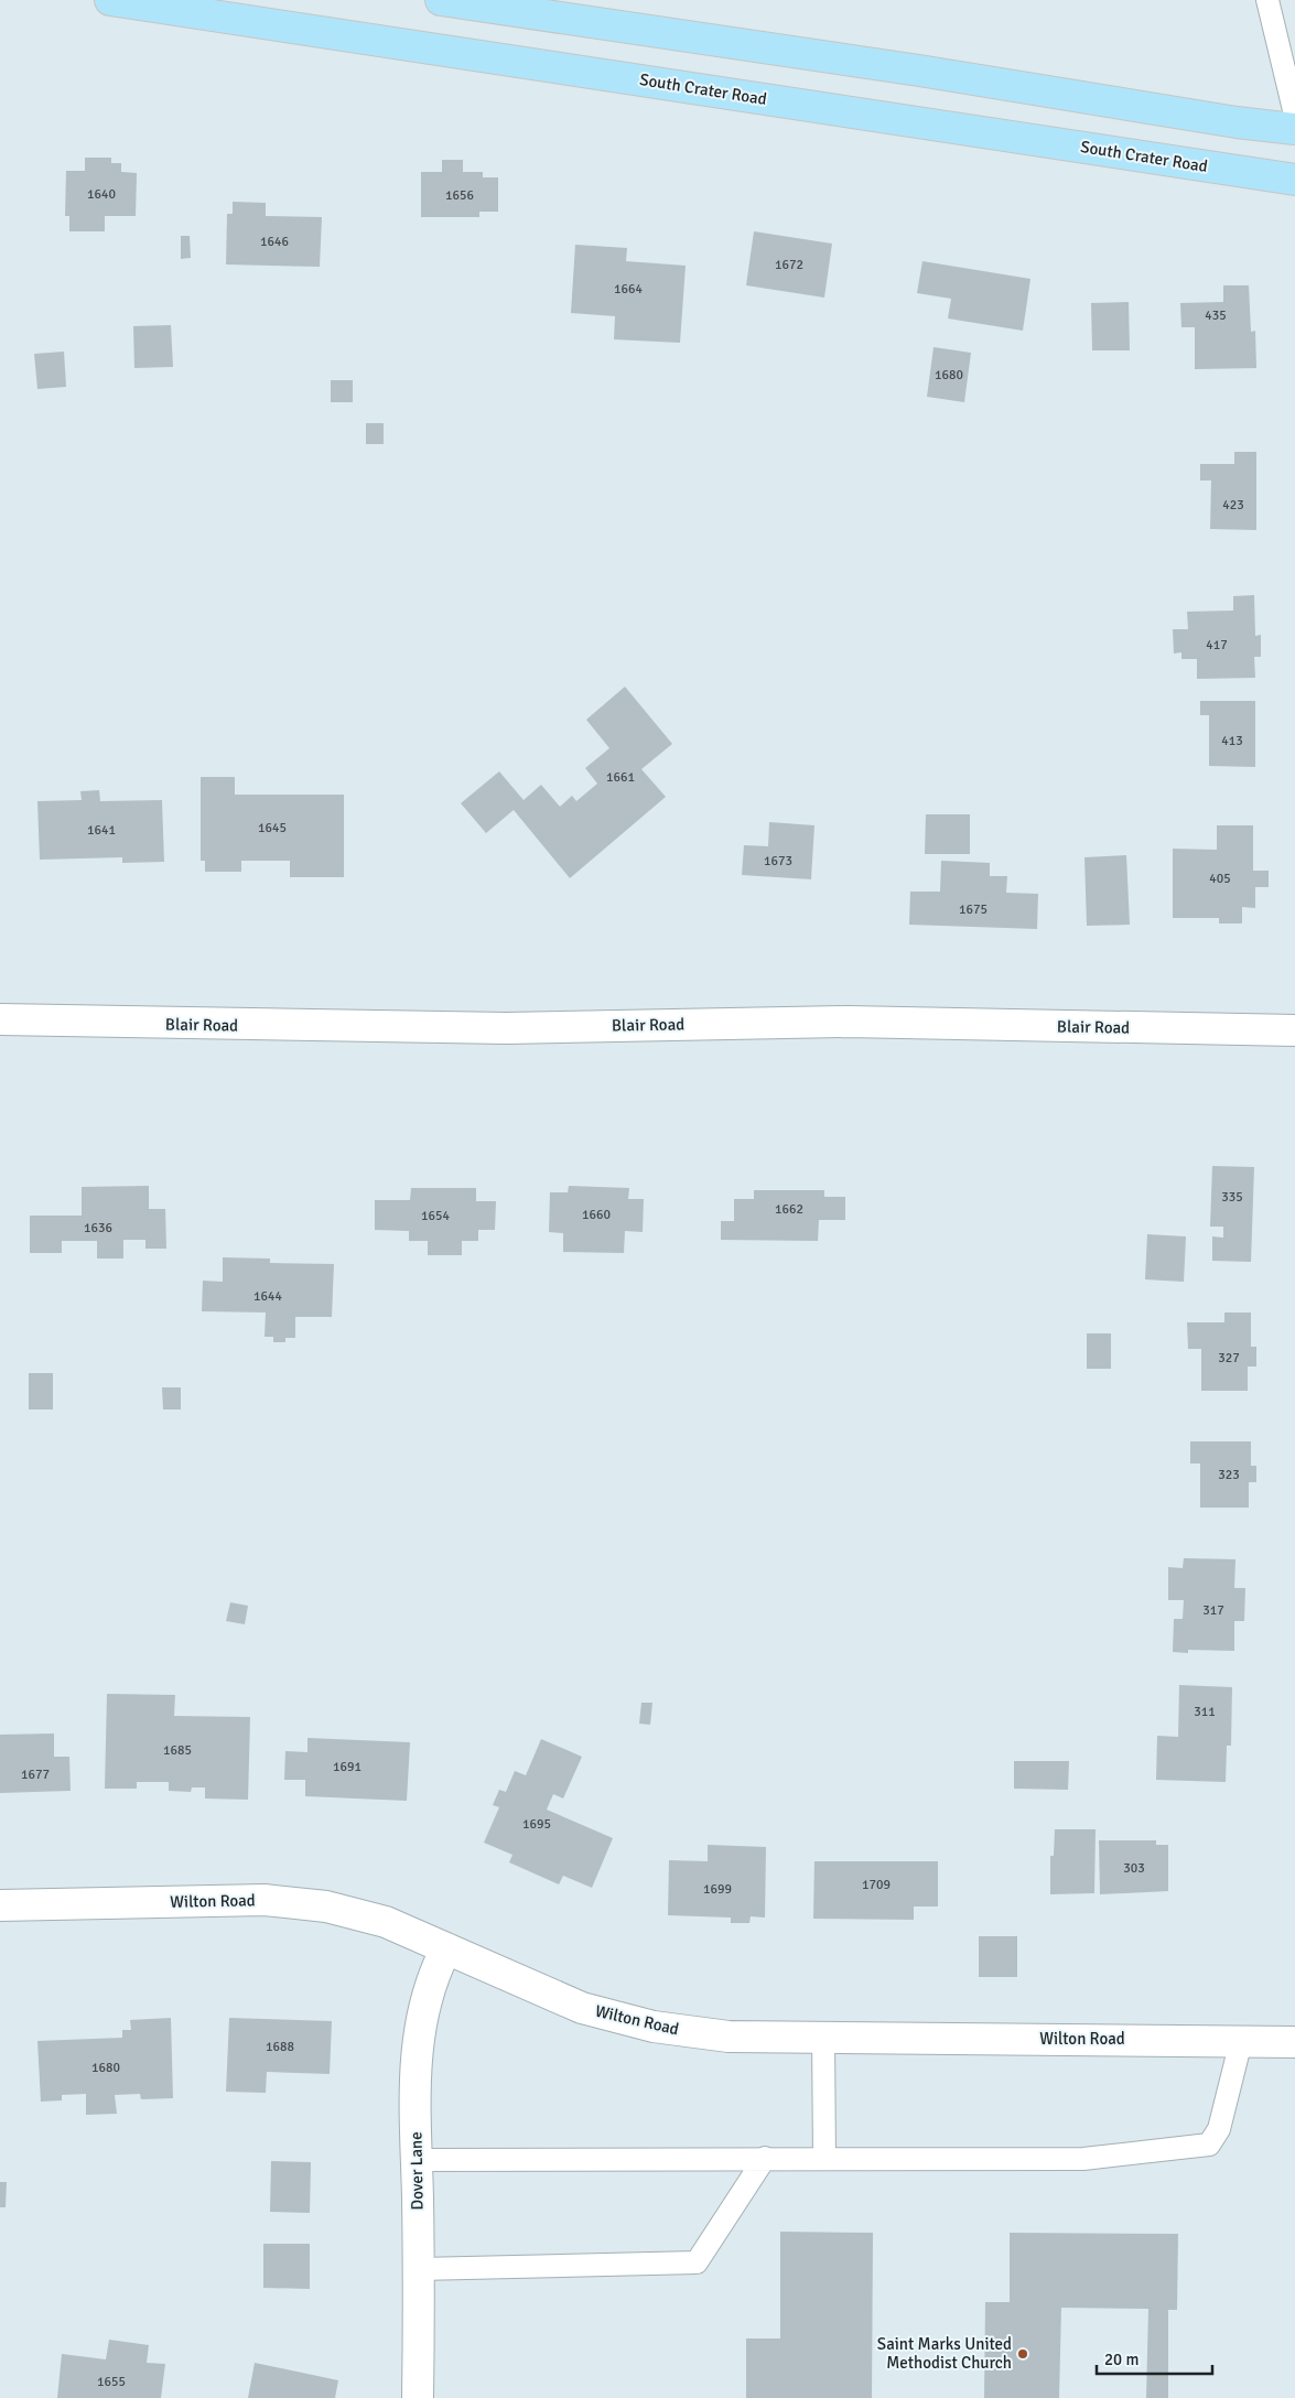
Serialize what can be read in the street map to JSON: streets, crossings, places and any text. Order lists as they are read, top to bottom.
{
  "streets": {
    "main road": ["South Crater Road"],
    "street": ["Blair Road", "Wilton Road", "Dover Lane"]
  },
  "crossings": [
    ["Wilton Road", "Dover Lane"]
  ],
  "places": ["Saint Marks United Methodist Church"],
  "house_numbers": [
    "1640",
    "1656",
    "1646",
    "1672",
    "1664",
    "435",
    "1680",
    "423",
    "417",
    "413",
    "1661",
    "1645",
    "1641",
    "1673",
    "405",
    "1675",
    "335",
    "1662",
    "1660",
    "1654",
    "1636",
    "1644",
    "327",
    "323",
    "317",
    "311",
    "1685",
    "1691",
    "1677",
    "1695",
    "303",
    "1709",
    "1699",
    "1688",
    "1680",
    "1655"
  ],
  "scale_bar": "20 m"
}
